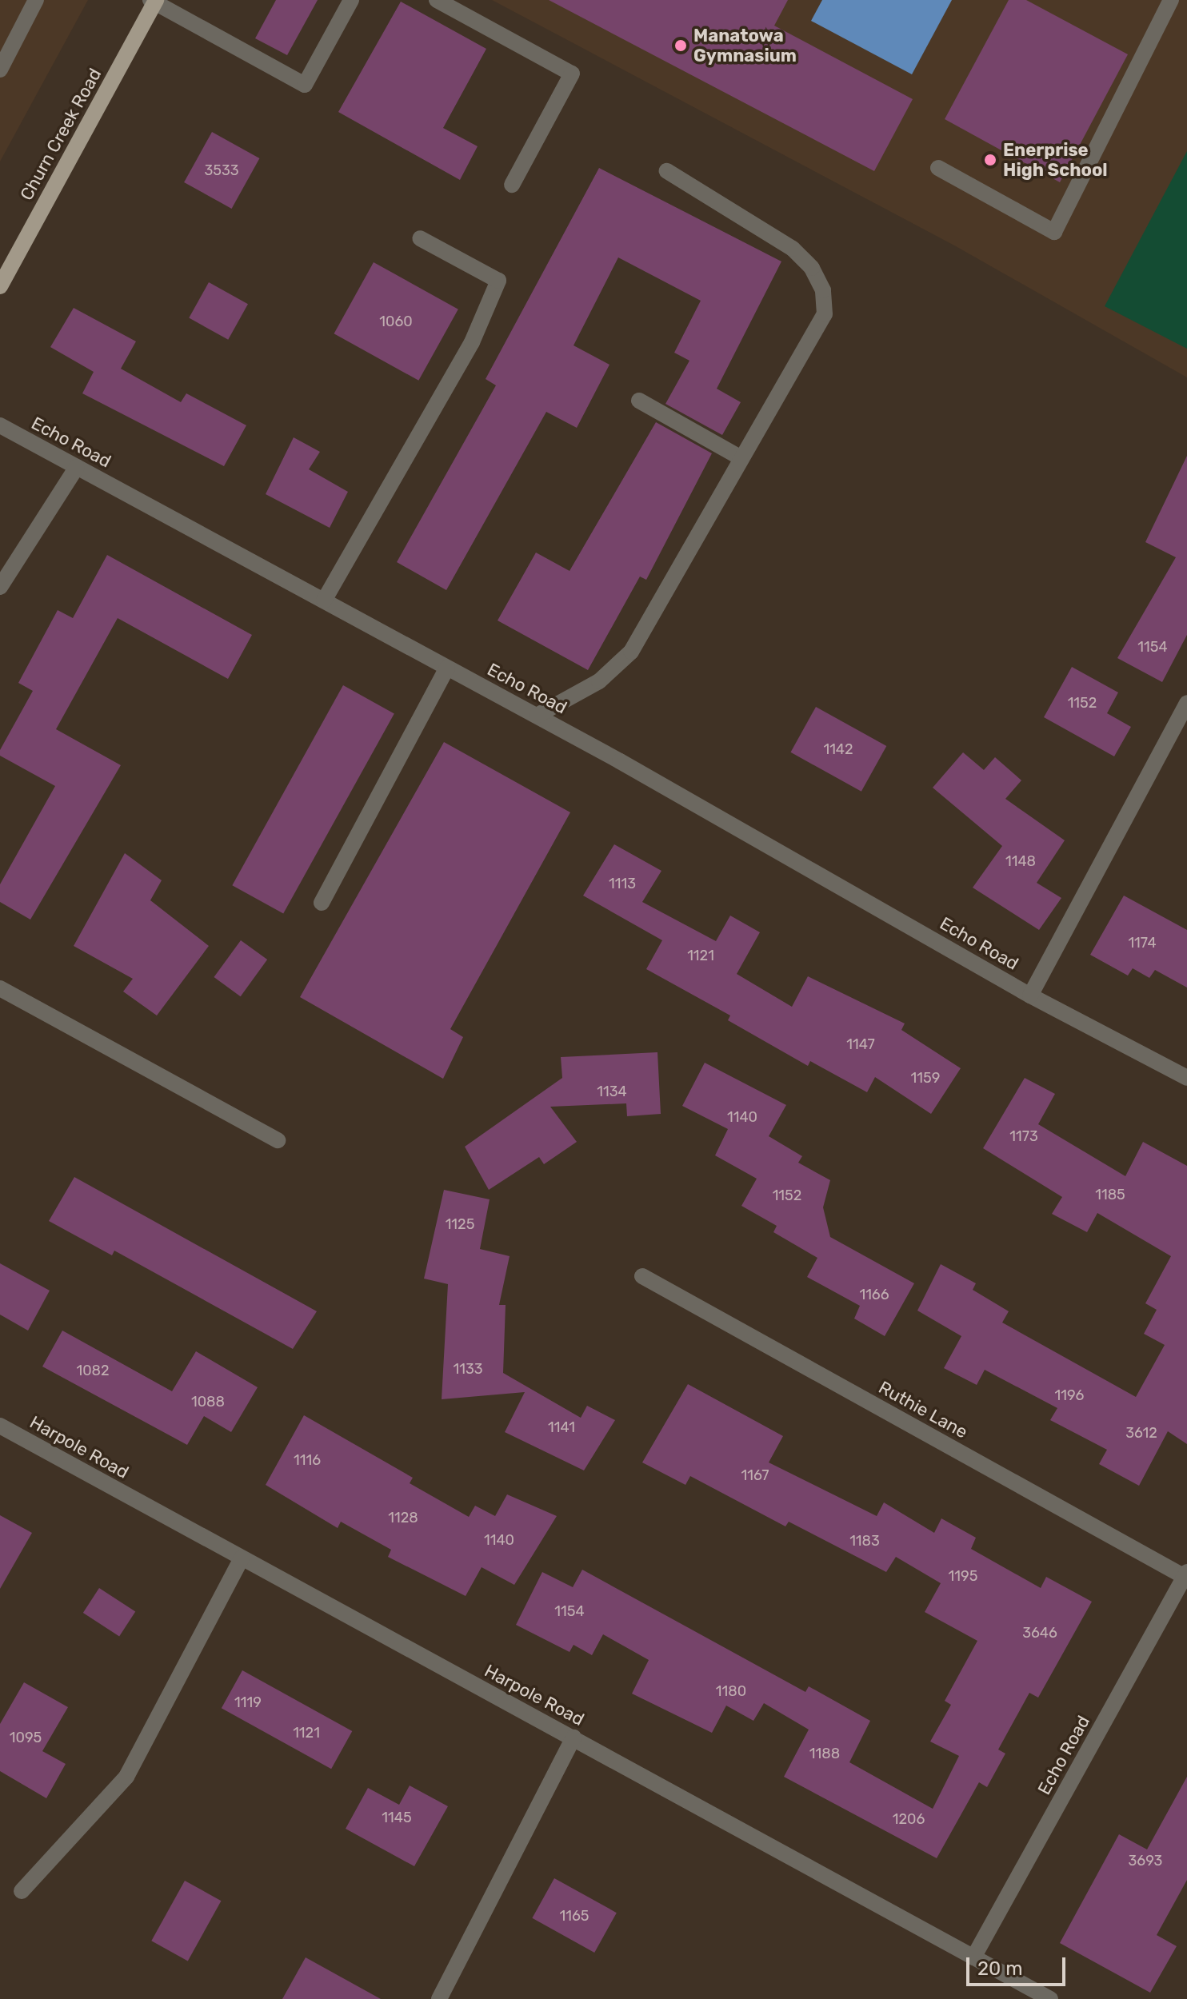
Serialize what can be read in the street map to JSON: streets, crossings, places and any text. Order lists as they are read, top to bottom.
{
  "streets": {
    "main road": ["Churn Creek Road"],
    "street": ["Echo Road", "Ruthie Lane", "Harpole Road"]
  },
  "crossings": [
    ["Echo Road", "Ruthie Lane"],
    ["Echo Road", "Harpole Road"]
  ],
  "places": ["Manatowa Gymnasium", "Enerprise High School"],
  "house_numbers": [
    "3533",
    "1060",
    "1154",
    "1152",
    "1142",
    "1148",
    "1113",
    "1174",
    "1121",
    "1147",
    "1159",
    "1134",
    "1140",
    "1173",
    "1185",
    "1152",
    "1125",
    "1166",
    "1133",
    "1082",
    "1196",
    "1088",
    "1141",
    "3612",
    "1116",
    "1167",
    "1128",
    "1140",
    "1183",
    "1195",
    "1154",
    "3646",
    "1180",
    "1119",
    "1121",
    "1095",
    "1188",
    "1145",
    "1206",
    "3693",
    "1165"
  ],
  "scale_bar": "20 m"
}
